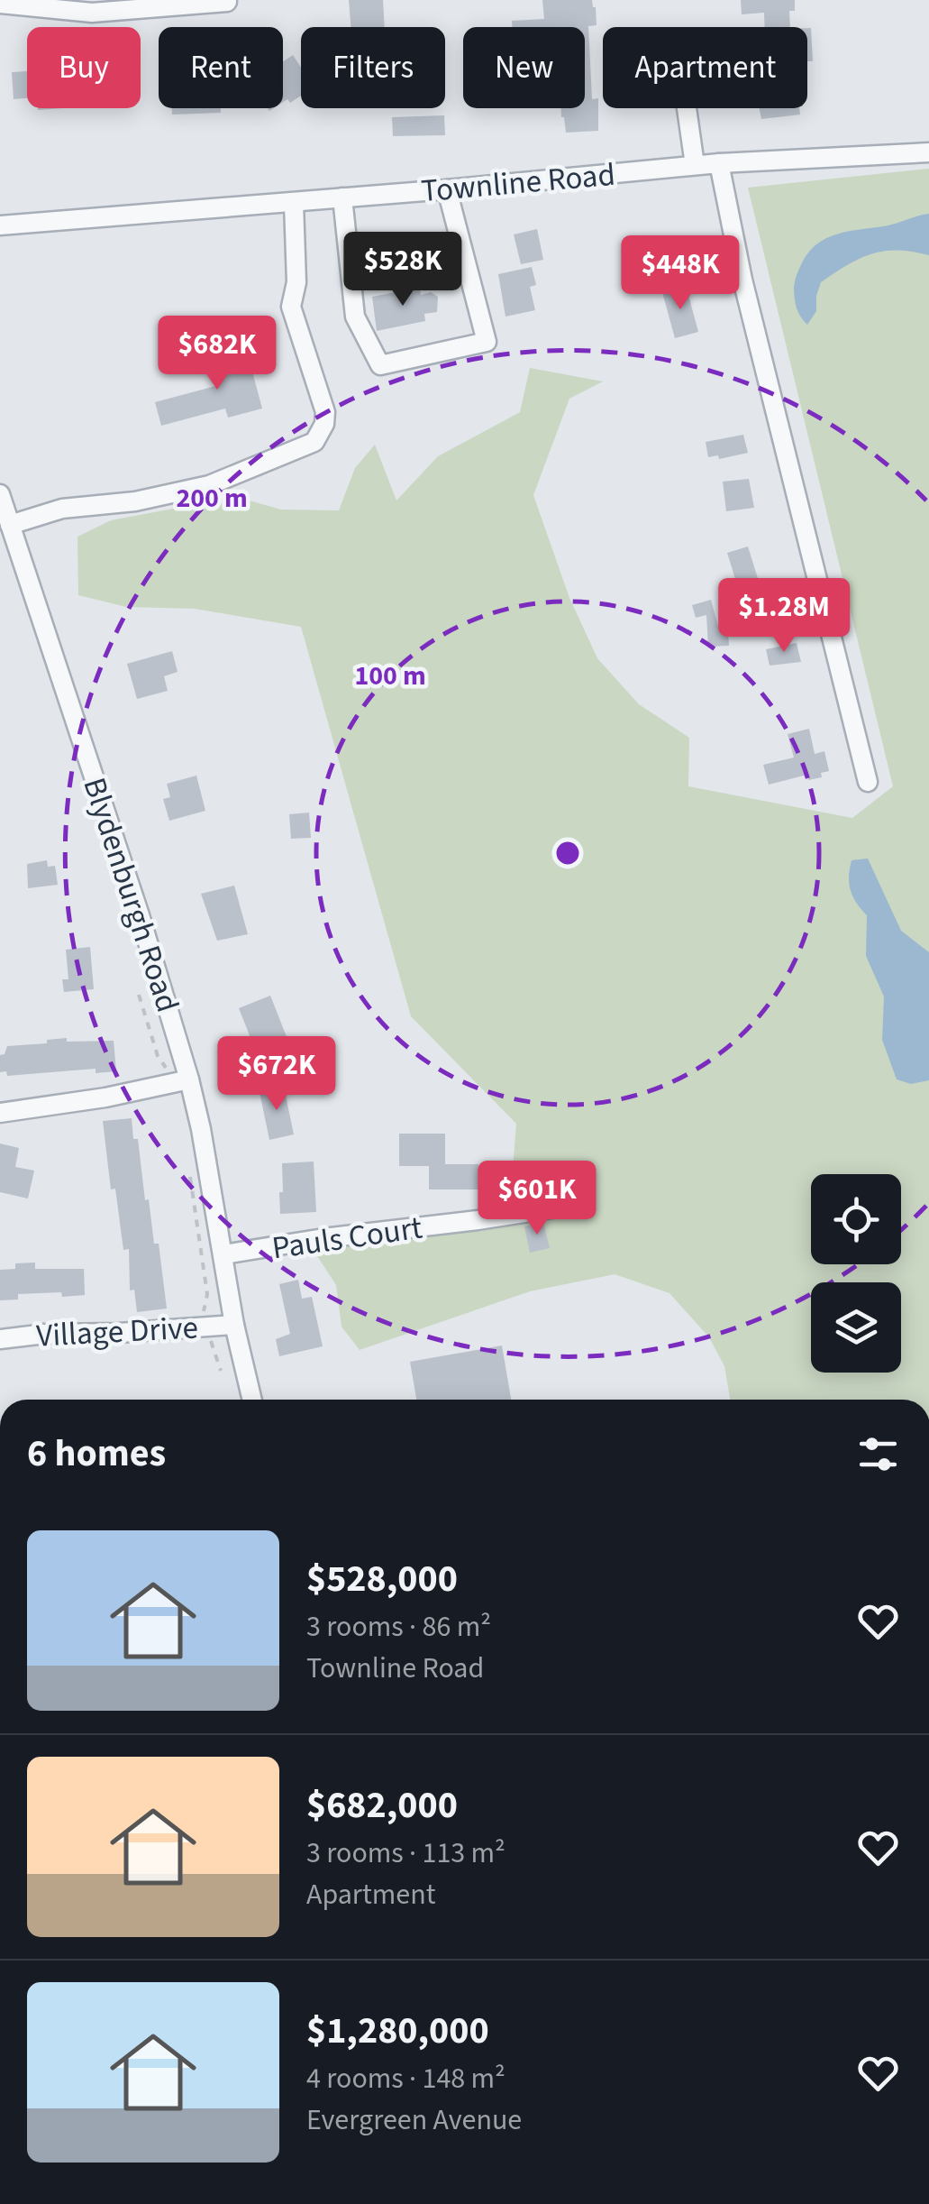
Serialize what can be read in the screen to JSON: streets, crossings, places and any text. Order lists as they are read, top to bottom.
{
  "streets": {
    "street": [
      "Townline Road",
      "Blydenburgh Road",
      "Pauls Court",
      "Village Drive"
    ]
  },
  "crossings": [
    ["Blydenburgh Road", "Pauls Court"],
    ["Blydenburgh Road", "Village Drive"]
  ],
  "page": {
    "chip": [
      "Buy",
      "Rent",
      "Filters",
      "New",
      "Apartment"
    ],
    "price": [
      "$528K",
      "$448K",
      "$682K",
      "$1.28M",
      "$672K",
      "$601K"
    ],
    "heading": "6 homes",
    "list": [
      {
        "name": "$528,000",
        "note": "3 rooms · 86 m² · Townline Road"
      },
      {
        "name": "$682,000",
        "note": "3 rooms · 113 m² · Apartment"
      },
      {
        "name": "$1,280,000",
        "note": "4 rooms · 148 m² · Evergreen Avenue"
      }
    ]
  },
  "rings": ["200 m", "100 m"]
}
